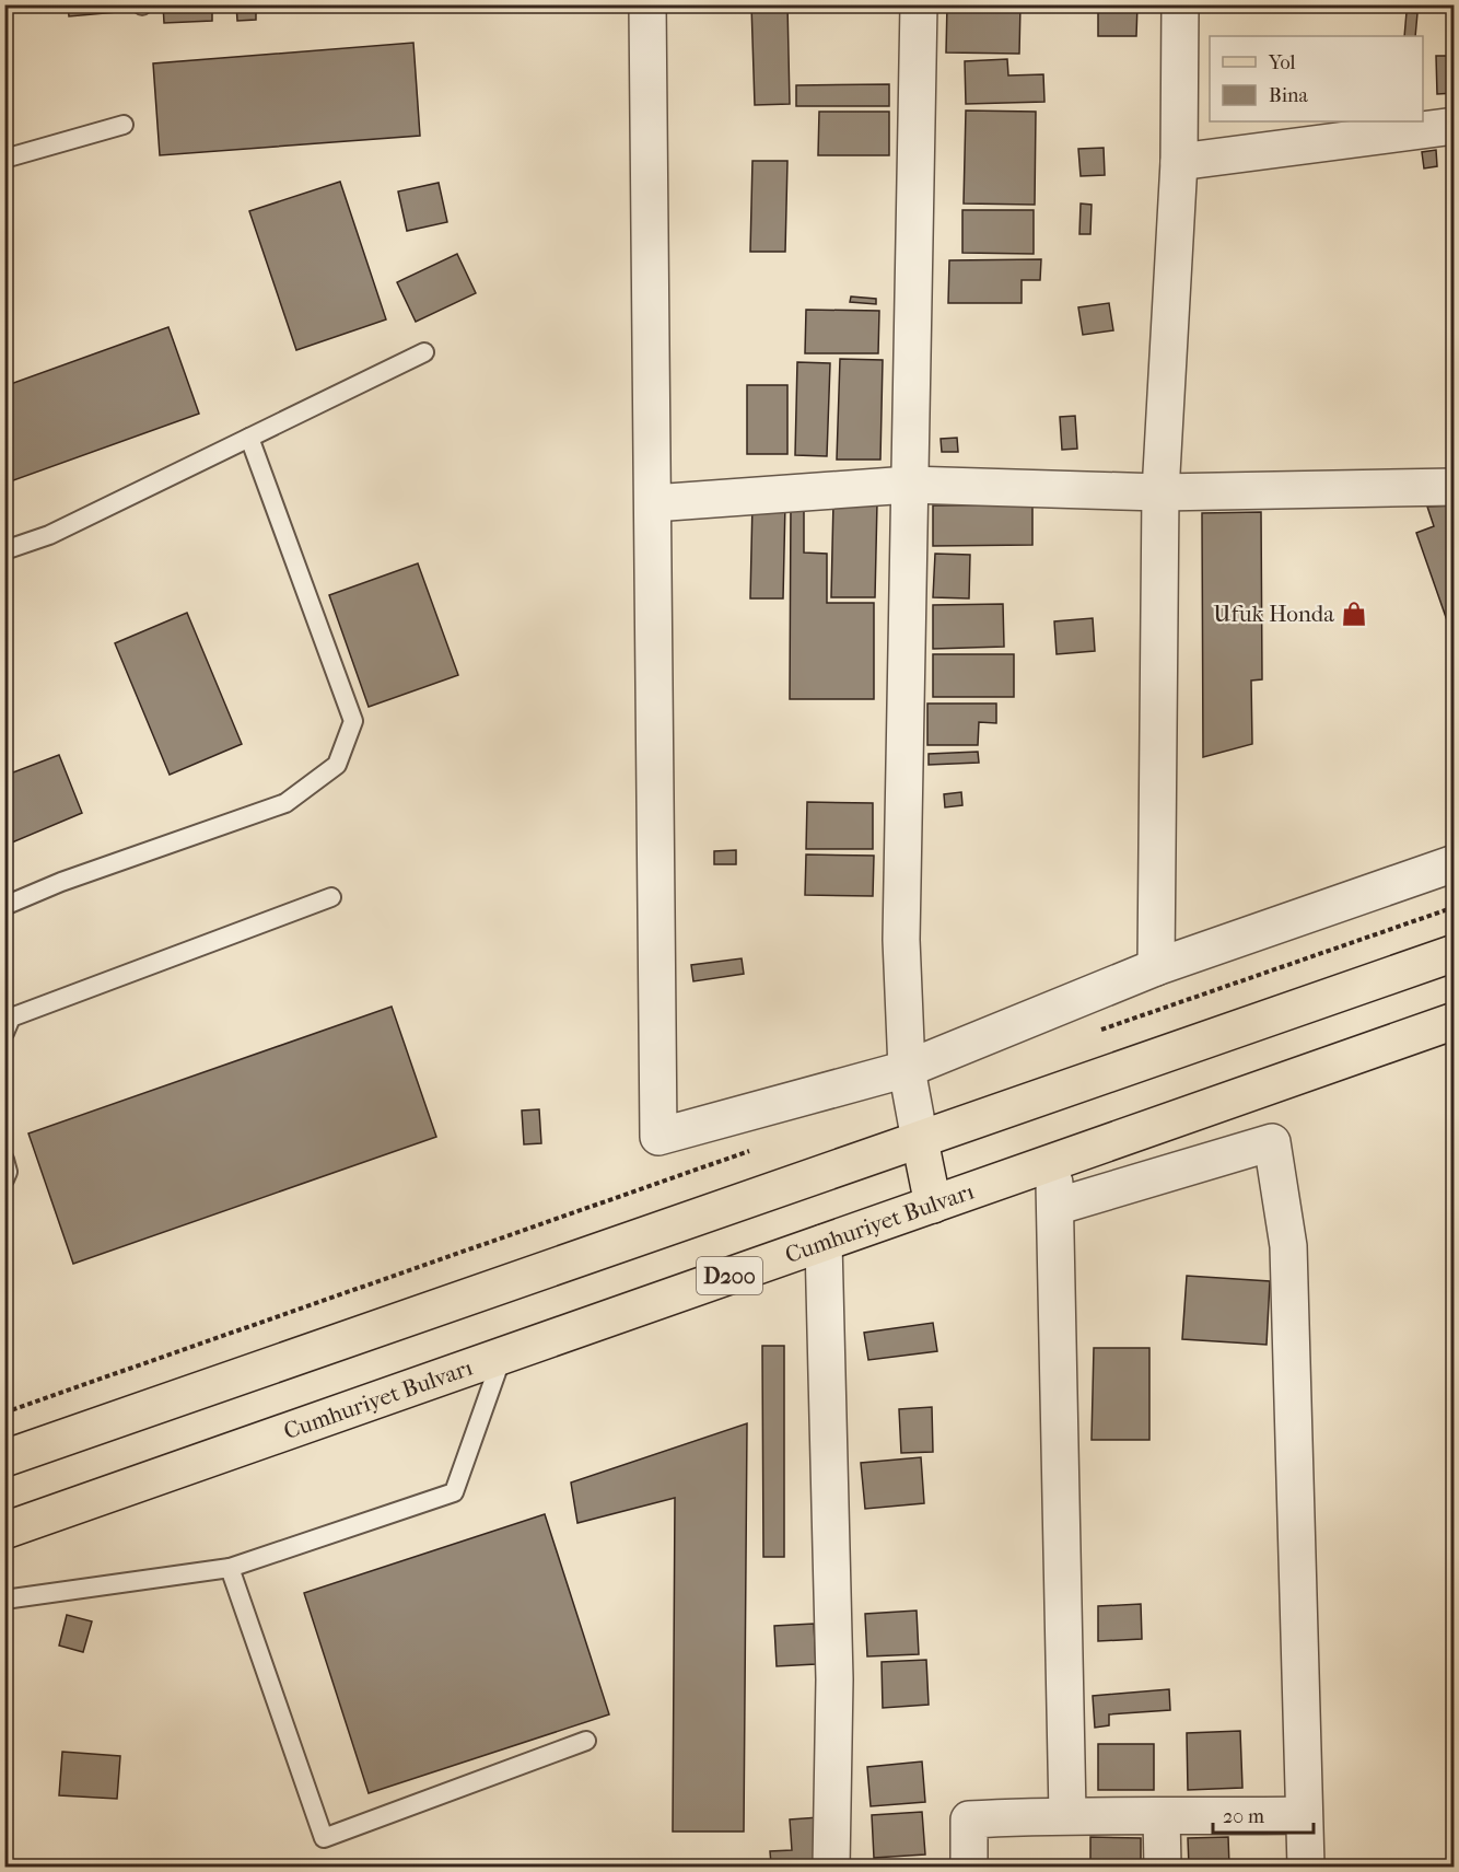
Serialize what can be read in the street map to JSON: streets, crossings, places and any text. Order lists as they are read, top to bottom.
{
  "streets": {
    "main road": ["Cumhuriyet Bulvarı", "D200"]
  },
  "places": {
    "shop": ["Ufuk Honda"]
  },
  "legend": ["Yol", "Bina"],
  "scale_bar": "20 m"
}
